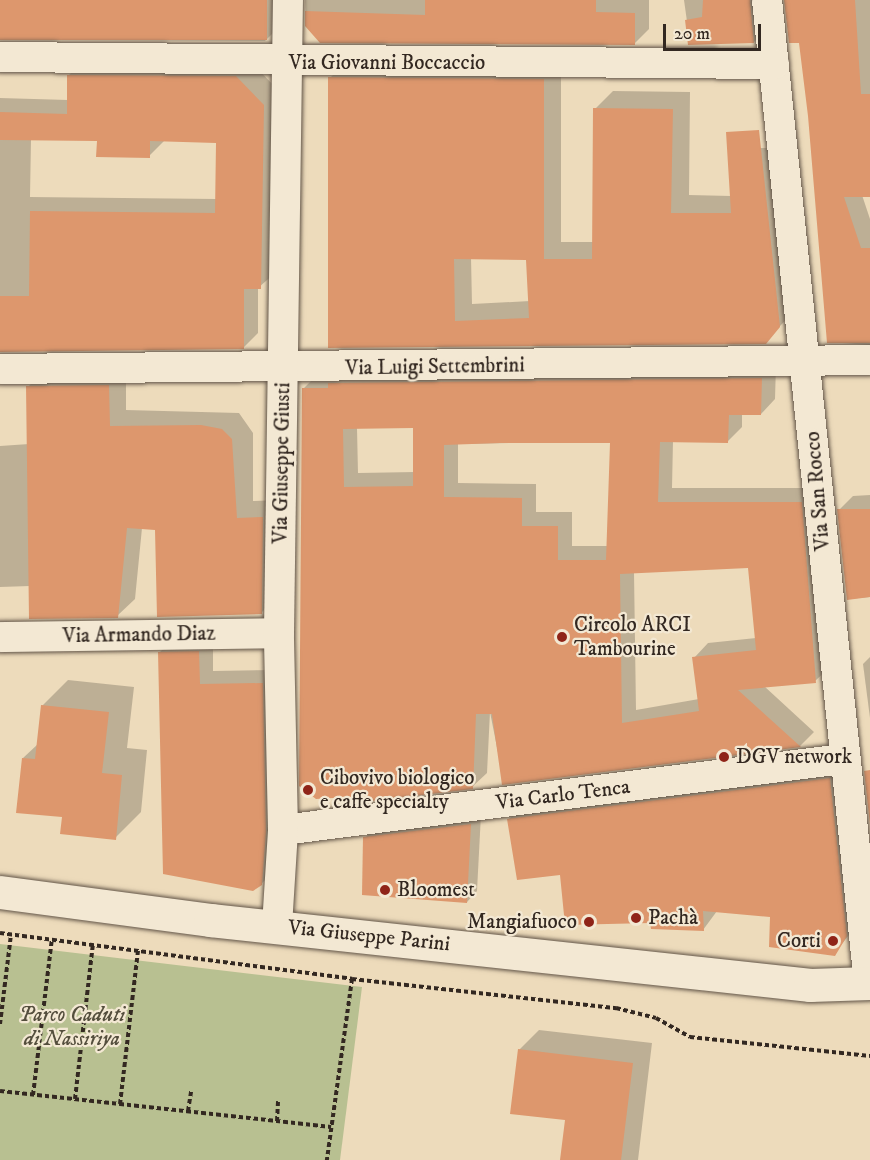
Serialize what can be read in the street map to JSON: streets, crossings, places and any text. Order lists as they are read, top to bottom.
{
  "streets": {
    "street": [
      "Via Giovanni Boccaccio",
      "Via Luigi Settembrini",
      "Via Giuseppe Giusti",
      "Via San Rocco",
      "Via Armando Diaz",
      "Via Carlo Tenca",
      "Via Giuseppe Parini"
    ]
  },
  "crossings": [
    ["Via Giovanni Boccaccio", "Via Giuseppe Giusti"],
    ["Via Giovanni Boccaccio", "Via San Rocco"],
    ["Via Luigi Settembrini", "Via Giuseppe Giusti"],
    ["Via Luigi Settembrini", "Via San Rocco"],
    ["Via Giuseppe Giusti", "Via Armando Diaz"],
    ["Via Giuseppe Giusti", "Via Carlo Tenca"],
    ["Via Giuseppe Giusti", "Via Giuseppe Parini"],
    ["Via San Rocco", "Via Carlo Tenca"],
    ["Via San Rocco", "Via Giuseppe Parini"]
  ],
  "parks": ["Parco Caduti di Nassiriya"],
  "places": [
    "Circolo ARCI Tambourine",
    "DGV network",
    "Cibovivo biologico e caffe specialty",
    "Bloomest",
    "Pachà",
    "Mangiafuoco",
    "Corti"
  ],
  "scale_bar": "20 m"
}
